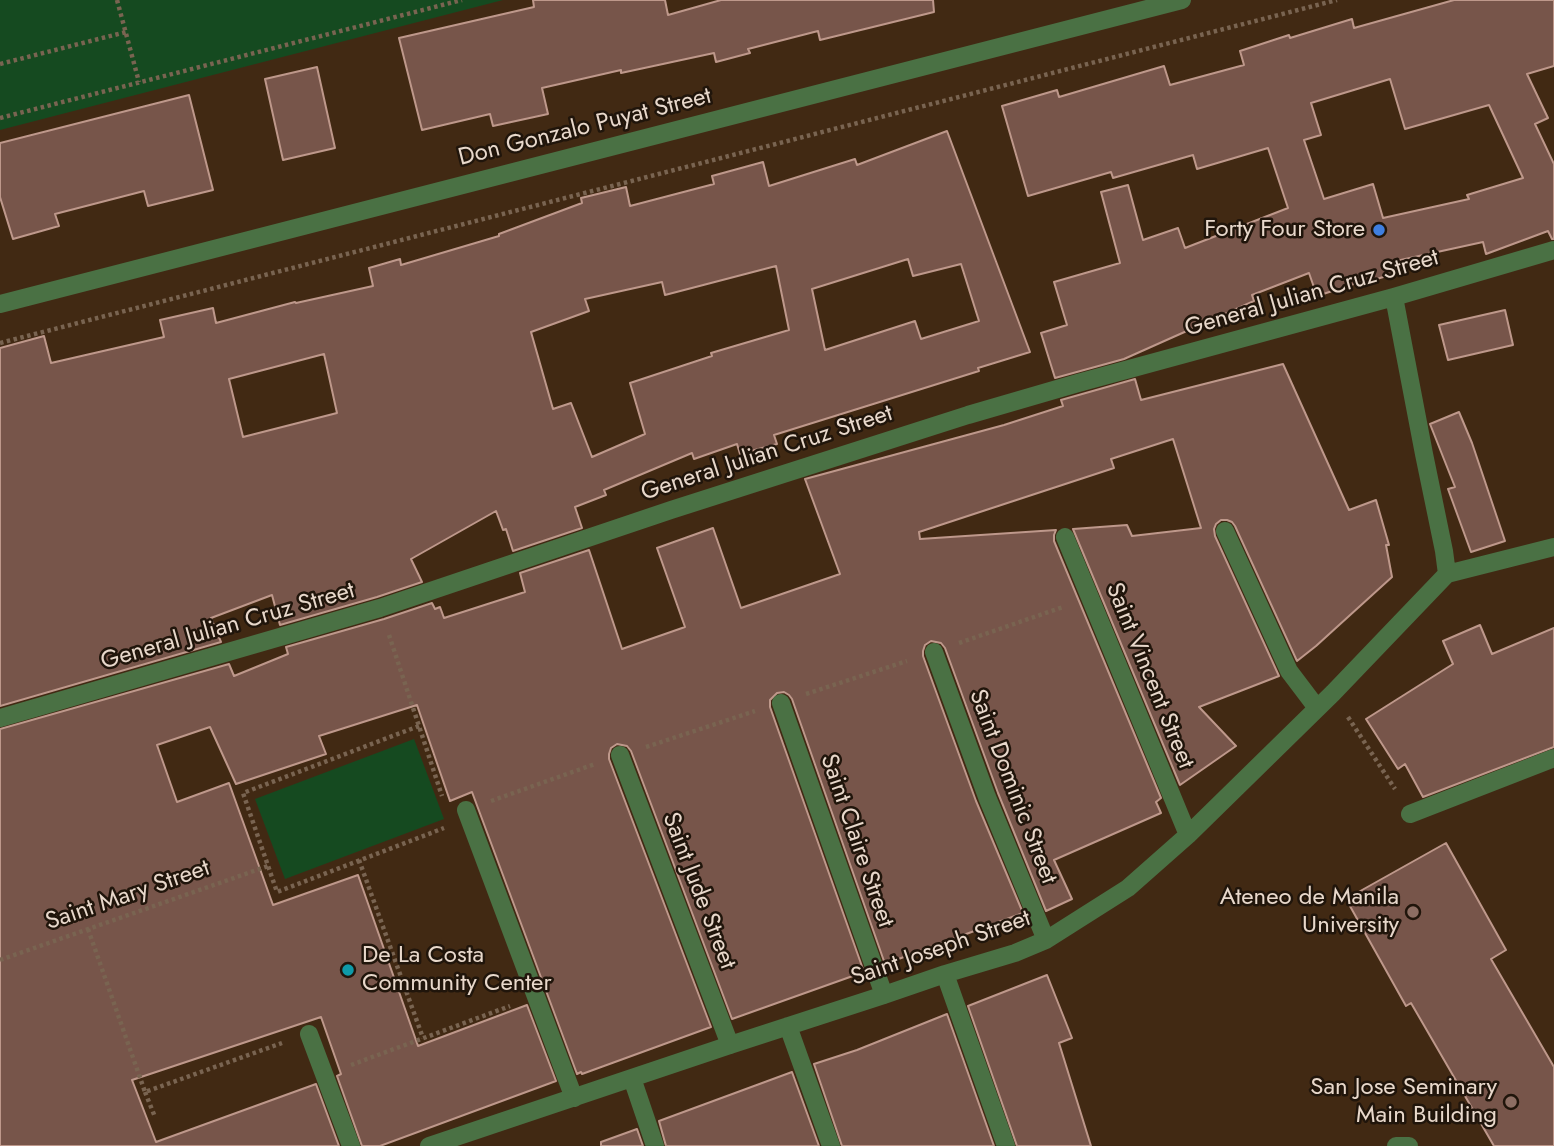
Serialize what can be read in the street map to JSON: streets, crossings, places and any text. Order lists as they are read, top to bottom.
{
  "streets": {
    "street": [
      "Don Gonzalo Puyat Street",
      "General Julian Cruz Street",
      "Saint Vincent Street",
      "Saint Dominic Street",
      "Saint Claire Street",
      "Saint Jude Street",
      "Saint Joseph Street"
    ],
    "path": ["Saint Mary Street"]
  },
  "crossings": [
    ["Saint Vincent Street", "Saint Joseph Street"],
    ["Saint Dominic Street", "Saint Joseph Street"],
    ["Saint Claire Street", "Saint Joseph Street"],
    ["Saint Jude Street", "Saint Joseph Street"]
  ],
  "places": [
    "Forty Four Store",
    "Ateneo de Manila University",
    "De La Costa Community Center",
    "San Jose Seminary Main Building"
  ]
}
